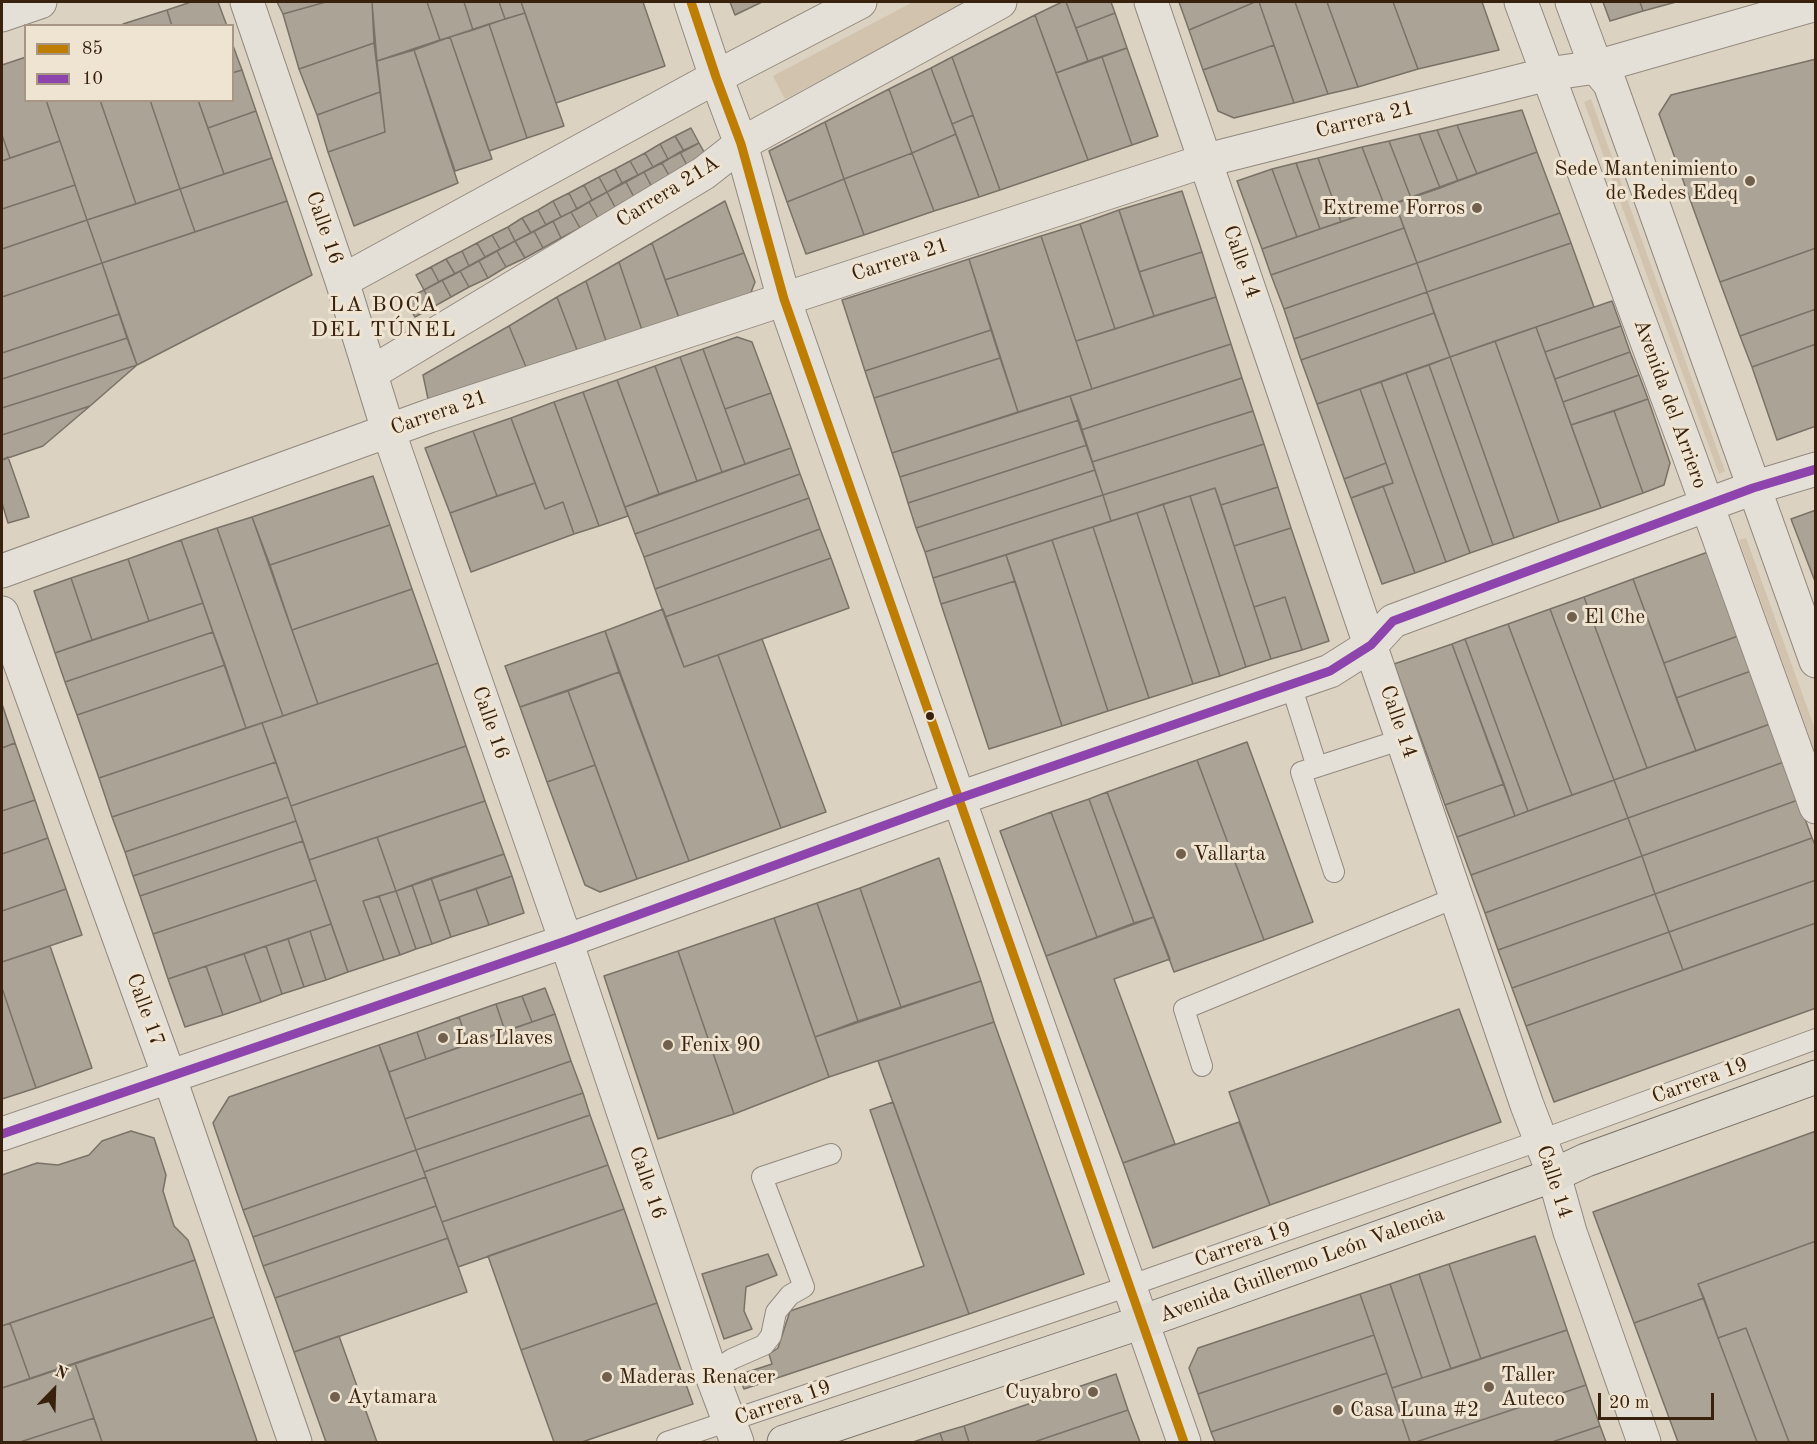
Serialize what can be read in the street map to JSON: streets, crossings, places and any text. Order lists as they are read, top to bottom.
{
  "streets": {
    "main road": ["Avenida Guillermo León Valencia"],
    "street": [
      "Carrera 21",
      "Carrera 21A",
      "Calle 16",
      "Calle 14",
      "Avenida del Arriero",
      "Calle 17"
    ],
    "lane": ["Carrera 19"]
  },
  "crossings": [
    ["Carrera 21", "Calle 16"],
    ["Carrera 21", "Calle 14"],
    ["Carrera 21", "Avenida del Arriero"],
    ["Carrera 21A", "Calle 16"],
    ["Calle 16", "Carrera 19"],
    ["Calle 14", "Carrera 19"],
    ["Calle 14", "Avenida Guillermo León Valencia"]
  ],
  "districts": ["LA BOCA DEL TÚNEL"],
  "places": [
    "Sede Mantenimiento de Redes Edeq",
    "Extreme Forros",
    "El Che",
    "Vallarta",
    "Las Llaves",
    "Fenix 90",
    "Maderas Renacer",
    "Taller Auteco",
    "Cuyabro",
    "Aytamara",
    "Casa Luna #2"
  ],
  "lines": ["transit line 85", "transit line 10"],
  "legend": ["85", "10"],
  "scale_bar": "20 m",
  "north": "top right"
}
